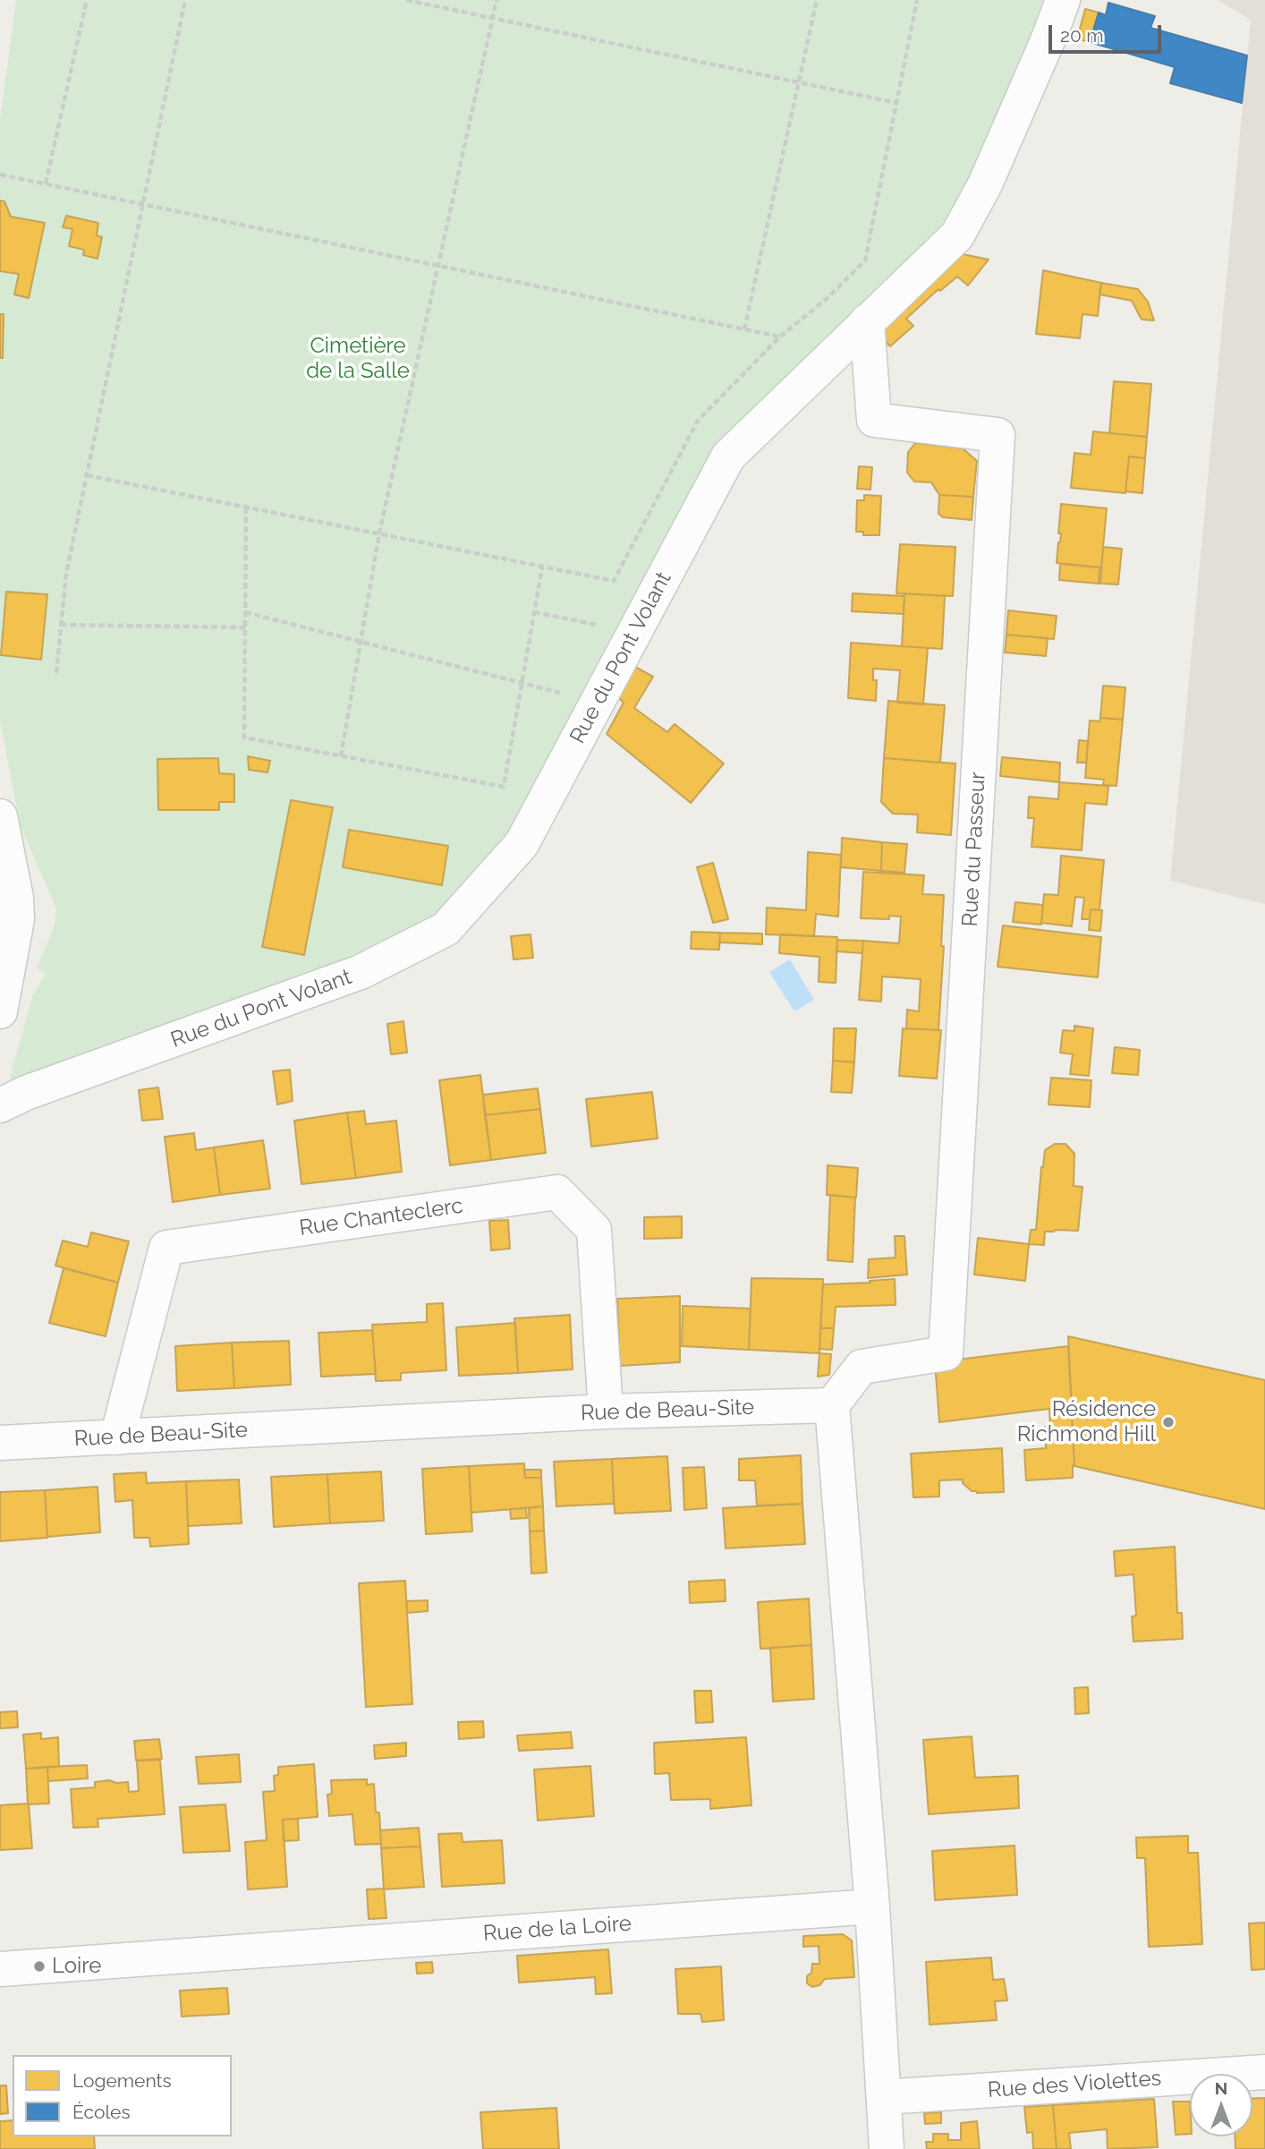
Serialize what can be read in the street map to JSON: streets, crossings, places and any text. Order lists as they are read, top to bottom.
{
  "streets": {
    "street": [
      "Rue du Pont Volant",
      "Rue du Passeur",
      "Rue Chanteclerc",
      "Rue de Beau-Site",
      "Rue de la Loire",
      "Rue des Violettes"
    ]
  },
  "crossings": [
    ["Rue du Pont Volant", "Rue du Passeur"],
    ["Rue du Passeur", "Rue de Beau-Site"],
    ["Rue Chanteclerc", "Rue de Beau-Site"]
  ],
  "parks": ["Cimetière de la Salle"],
  "places": ["Résidence Richmond Hill", "Loire"],
  "legend": ["Logements", "Écoles"],
  "scale_bar": "20 m",
  "north": "top"
}
